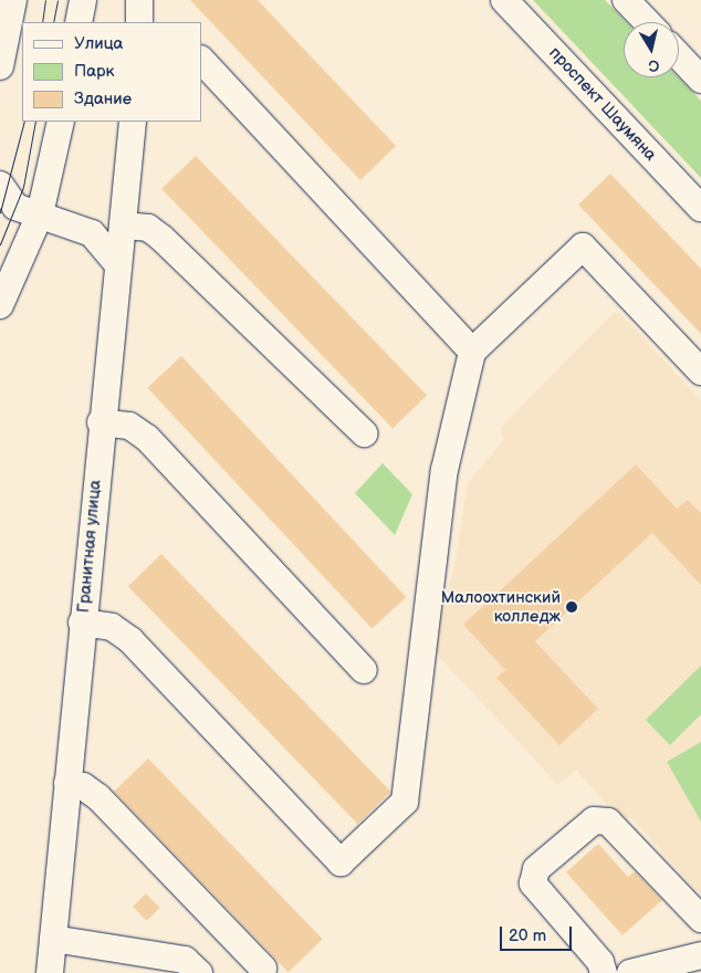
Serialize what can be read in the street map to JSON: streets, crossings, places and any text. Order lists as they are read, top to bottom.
{
  "streets": {
    "street": ["проспект Шаумяна", "Гранитная улица"]
  },
  "places": ["Малоохтинский колледж"],
  "legend": ["Улица", "Парк", "Здание"],
  "scale_bar": "20 m",
  "north": "bottom"
}
